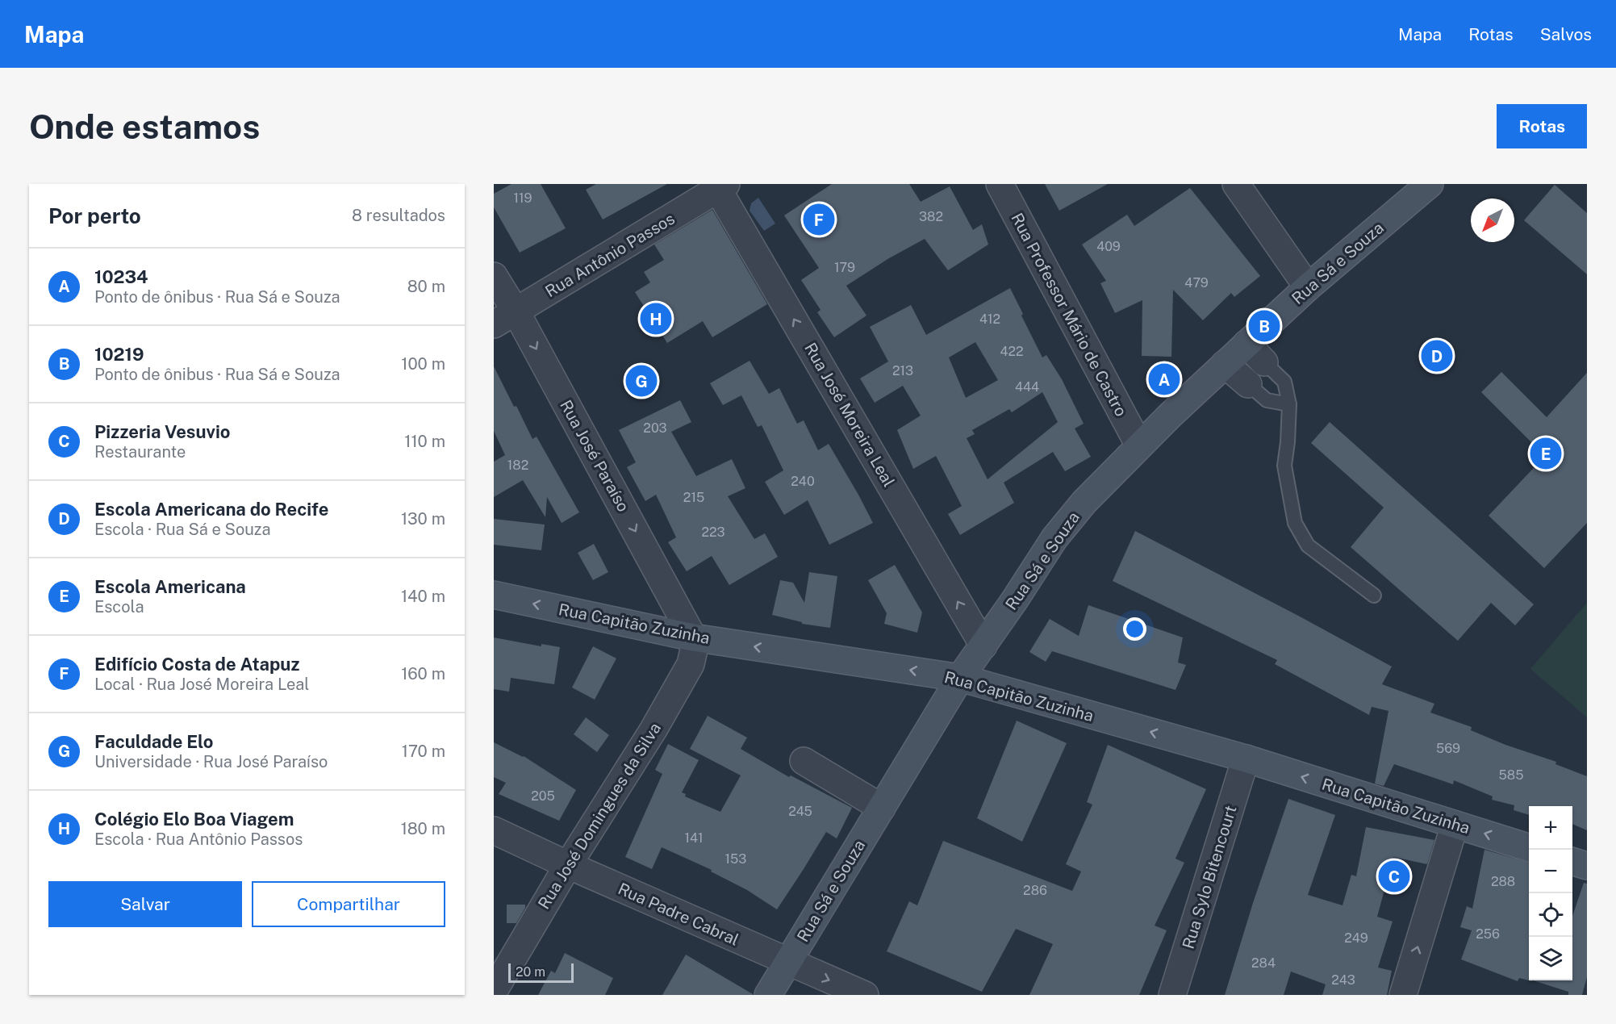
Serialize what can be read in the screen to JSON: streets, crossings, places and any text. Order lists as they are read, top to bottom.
{
  "streets": {
    "main road": ["Rua Sá e Souza", "Rua Capitão Zuzinha"],
    "street": [
      "Rua Antônio Passos",
      "Rua Professor Mário de Castro",
      "Rua José Moreira Leal",
      "Rua José Paraíso",
      "Rua José Domingues da Silva",
      "Rua Sylo Bitencourt",
      "Rua Padre Cabral"
    ]
  },
  "crossings": [
    ["Rua Antônio Passos", "Rua José Moreira Leal"],
    ["Rua Antônio Passos", "Rua José Paraíso"],
    ["Rua Sá e Souza", "Rua Professor Mário de Castro"],
    ["Rua Sá e Souza", "Rua José Moreira Leal"],
    ["Rua Sá e Souza", "Rua Capitão Zuzinha"],
    ["Rua Sá e Souza", "Rua Padre Cabral"],
    ["Rua José Paraíso", "Rua Capitão Zuzinha"],
    ["Rua José Paraíso", "Rua José Domingues da Silva"],
    ["Rua Capitão Zuzinha", "Rua José Domingues da Silva"],
    ["Rua Capitão Zuzinha", "Rua Sylo Bitencourt"],
    ["Rua José Domingues da Silva", "Rua Padre Cabral"]
  ],
  "one_way": ["Rua José Moreira Leal", "Rua José Paraíso", "Rua Capitão Zuzinha"],
  "house_numbers": [
    "119",
    "382",
    "409",
    "179",
    "479",
    "412",
    "422",
    "213",
    "444",
    "203",
    "182",
    "240",
    "215",
    "223",
    "569",
    "585",
    "205",
    "245",
    "141",
    "153",
    "288",
    "286",
    "256",
    "249",
    "284",
    "243"
  ],
  "scale_bar": "20 m",
  "north": "bottom left",
  "page": {
    "header": "Mapa",
    "nav": ["Mapa", "Rotas", "Salvos"],
    "buttons": [
      "Rotas",
      ["Salvar", "Compartilhar"]
    ],
    "title": "Onde estamos",
    "heading": ["Por perto", "8 resultados"],
    "pins": [
      "F",
      "H",
      "B",
      "D",
      "A",
      "G",
      "E",
      "C"
    ],
    "list": [
      {
        "mark": "A",
        "name": "10234",
        "note": "Ponto de ônibus · Rua Sá e Souza",
        "value": "80 m"
      },
      {
        "mark": "B",
        "name": "10219",
        "note": "Ponto de ônibus · Rua Sá e Souza",
        "value": "100 m"
      },
      {
        "mark": "C",
        "name": "Pizzeria Vesuvio",
        "note": "Restaurante",
        "value": "110 m"
      },
      {
        "mark": "D",
        "name": "Escola Americana do Recife",
        "note": "Escola · Rua Sá e Souza",
        "value": "130 m"
      },
      {
        "mark": "E",
        "name": "Escola Americana",
        "note": "Escola",
        "value": "140 m"
      },
      {
        "mark": "F",
        "name": "Edifício Costa de Atapuz",
        "note": "Local · Rua José Moreira Leal",
        "value": "160 m"
      },
      {
        "mark": "G",
        "name": "Faculdade Elo",
        "note": "Universidade · Rua José Paraíso",
        "value": "170 m"
      },
      {
        "mark": "H",
        "name": "Colégio Elo Boa Viagem",
        "note": "Escola · Rua Antônio Passos",
        "value": "180 m"
      }
    ],
    "map_buttons": ["+", "−"],
    "scale": "20 m"
  }
}
